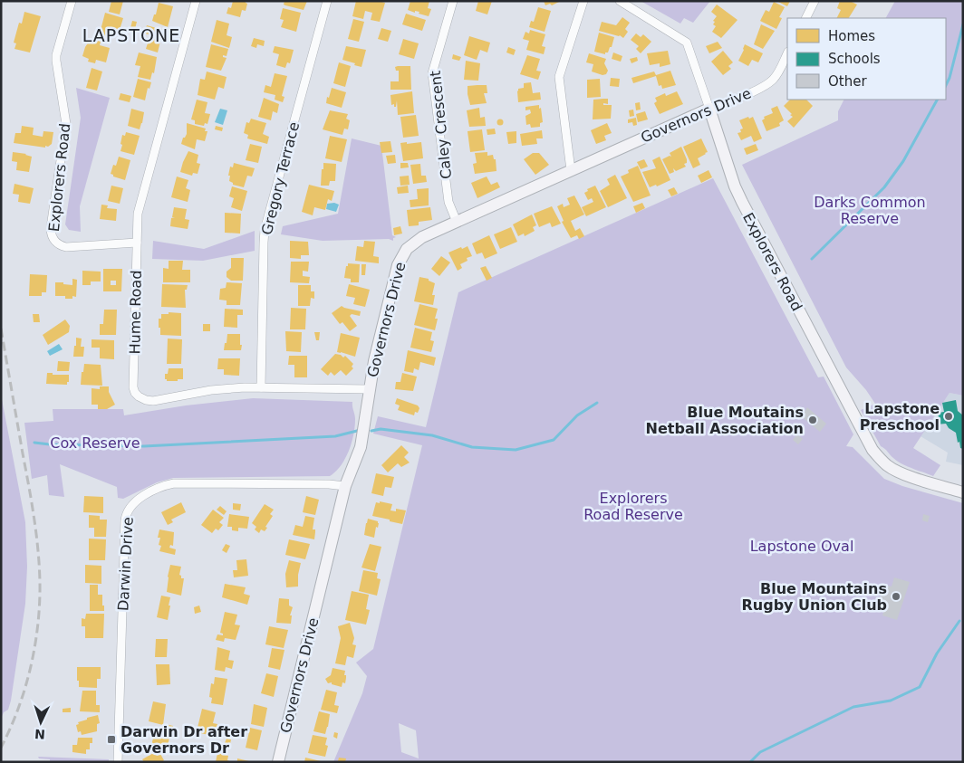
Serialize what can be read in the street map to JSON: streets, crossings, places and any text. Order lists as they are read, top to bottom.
{
  "streets": {
    "main road": ["Governors Drive", "Explorers Road"],
    "street": [
      "Caley Crescent",
      "Gregory Terrace",
      "Hume Road",
      "Darwin Drive"
    ]
  },
  "crossings": [
    ["Governors Drive", "Caley Crescent"],
    ["Governors Drive", "Explorers Road"],
    ["Governors Drive", "Hume Road"],
    ["Governors Drive", "Darwin Drive"],
    ["Explorers Road", "Hume Road"],
    ["Gregory Terrace", "Hume Road"]
  ],
  "districts": ["LAPSTONE"],
  "parks": [
    "Darks Common Reserve",
    "Cox Reserve",
    "Explorers Road Reserve",
    "Lapstone Oval"
  ],
  "places": {
    "other": ["Lapstone Preschool", "Blue Moutains Netball Association", "Blue Mountains Rugby Union Club"],
    "transit": ["Darwin Dr after Governors Dr"]
  },
  "legend": ["Homes", "Schools", "Other"],
  "north": "bottom"
}
